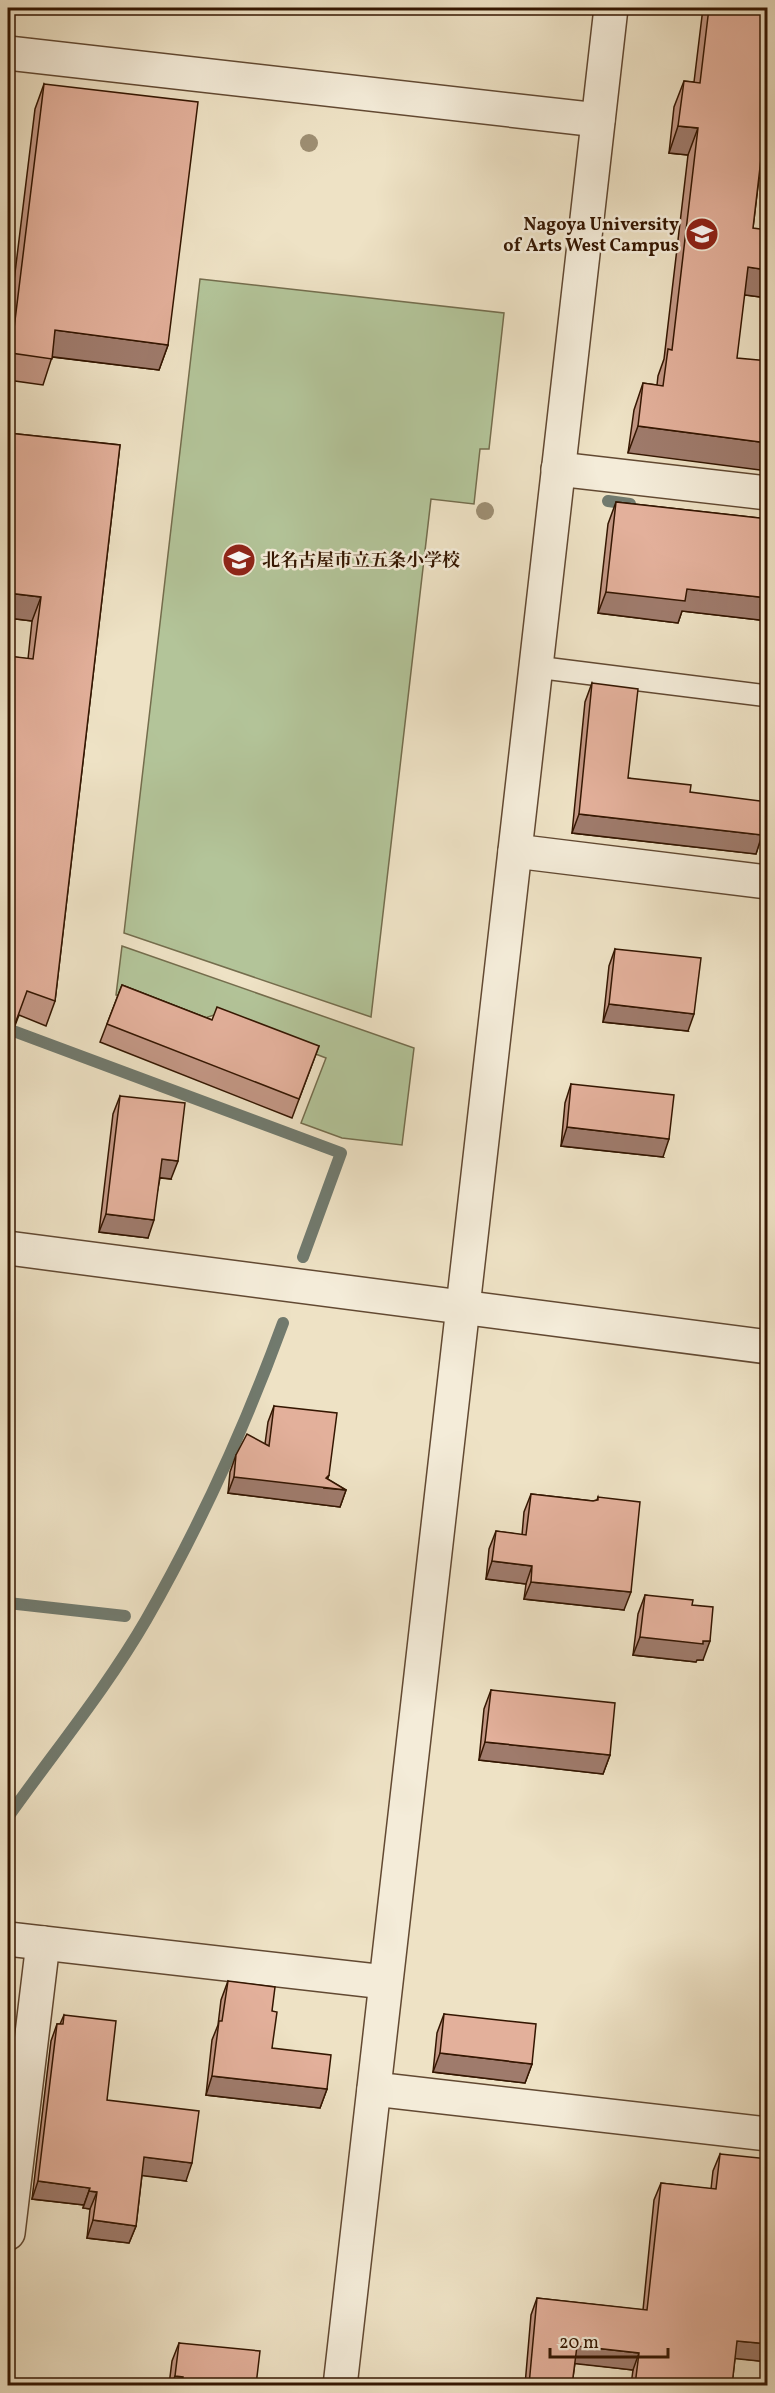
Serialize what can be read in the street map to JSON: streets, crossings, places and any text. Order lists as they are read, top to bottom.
{
  "places": {
    "school or university": ["Nagoya University of Arts West Campus", "北名古屋市立五条小学校"]
  },
  "scale_bar": "20 m"
}
